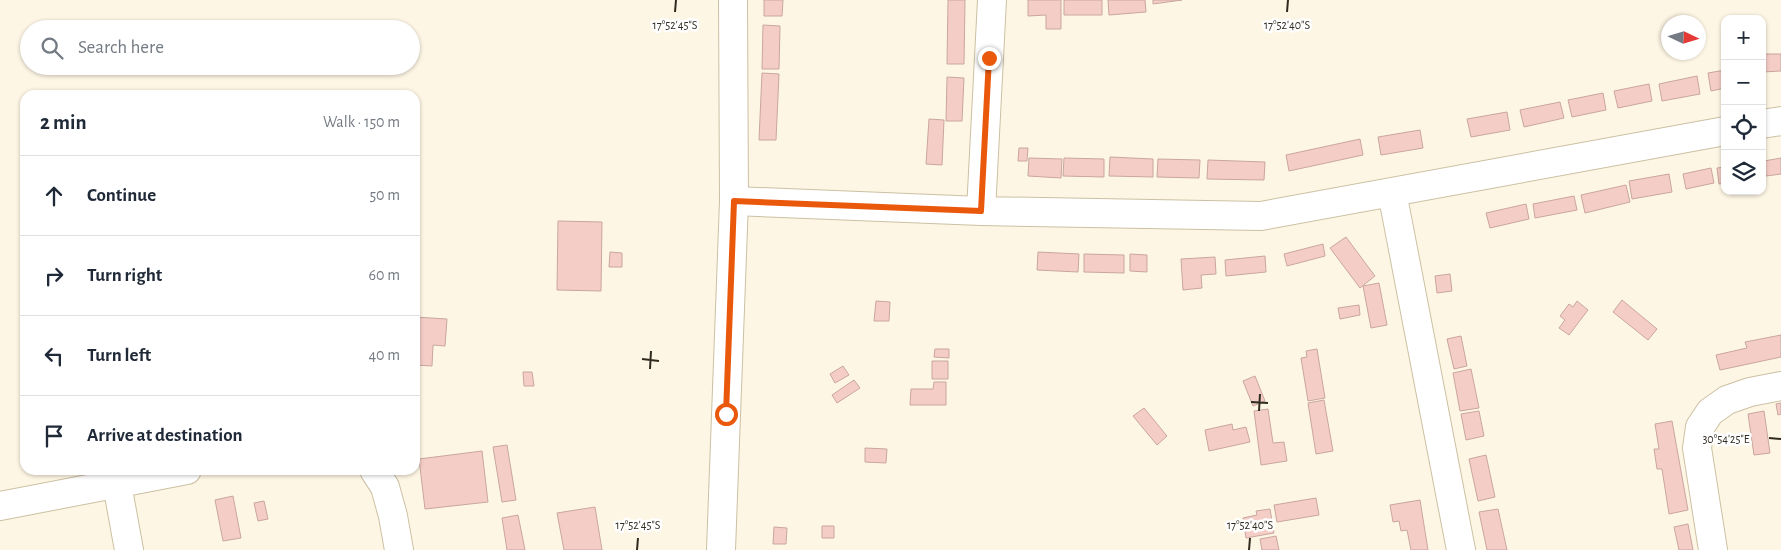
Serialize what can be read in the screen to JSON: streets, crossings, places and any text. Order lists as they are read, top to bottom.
{
  "north": "right",
  "page": {
    "map_buttons": ["+", "−"],
    "search": "Search here",
    "heading": ["2 min", "Walk · 150 m"],
    "list": [
      ["Continue", "50 m"],
      ["Turn right", "60 m"],
      ["Turn left", "40 m"],
      "Arrive at destination"
    ]
  },
  "coordinates": ["17°52'45\"S", "17°52'40\"S", "30°54'25\"E"]
}
